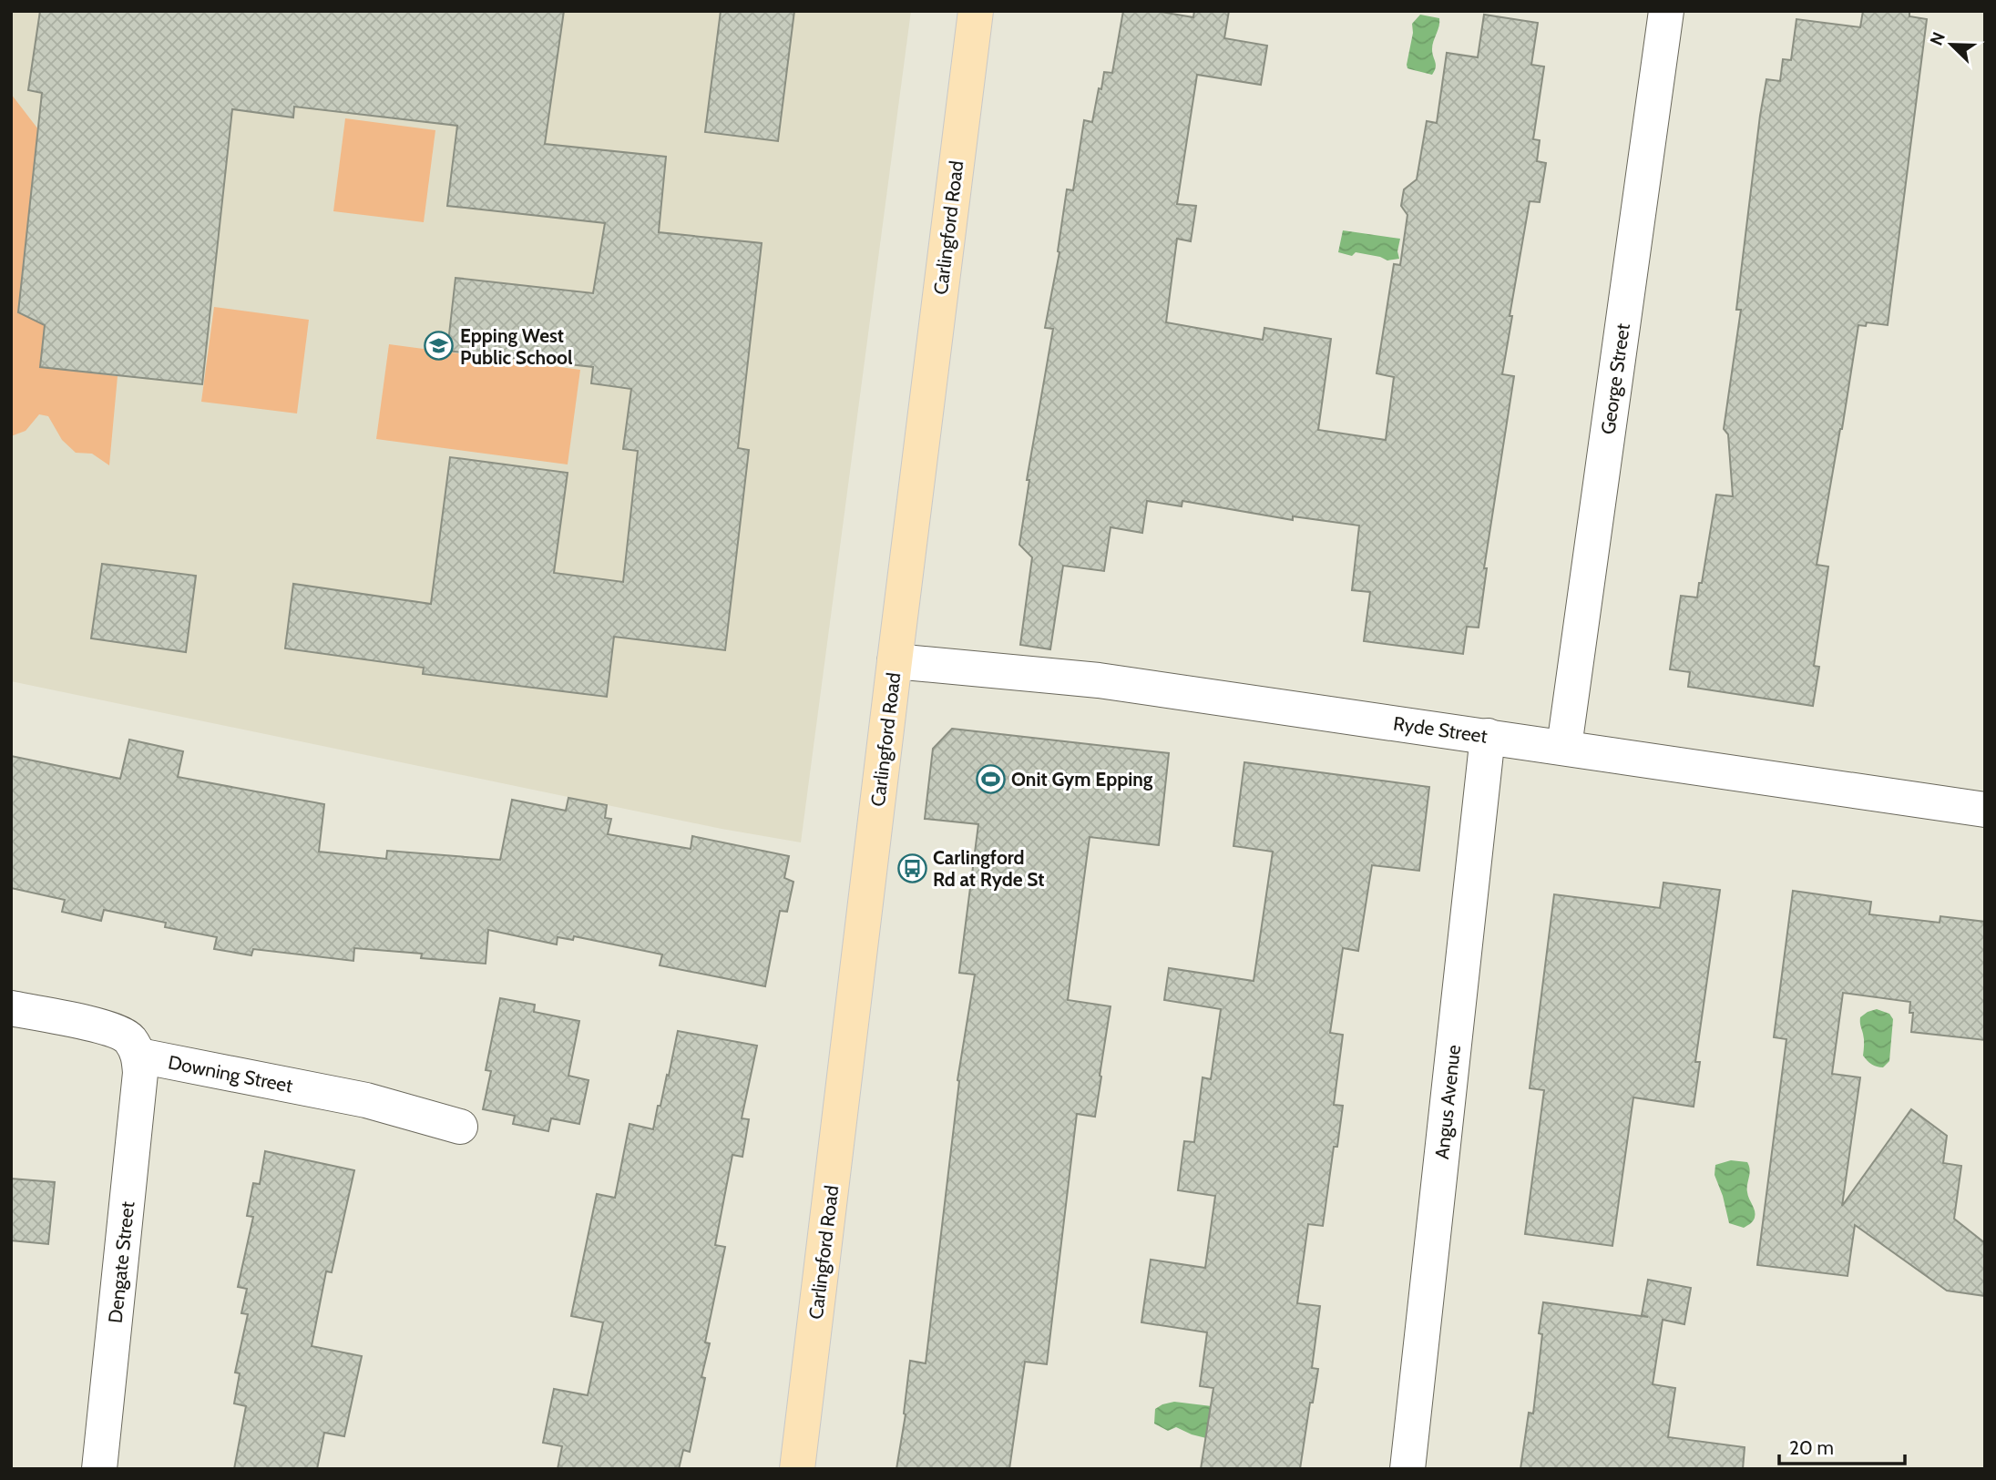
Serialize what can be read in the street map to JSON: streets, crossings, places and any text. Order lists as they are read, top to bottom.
{
  "streets": {
    "main road": ["Carlingford Road"],
    "street": [
      "George Street",
      "Ryde Street",
      "Downing Street",
      "Angus Avenue",
      "Dengate Street"
    ]
  },
  "crossings": [
    ["Carlingford Road", "Ryde Street"],
    ["George Street", "Ryde Street"],
    ["Ryde Street", "Angus Avenue"],
    ["Downing Street", "Dengate Street"]
  ],
  "places": {
    "school or university": ["Epping West Public School"],
    "sports": ["Onit Gym Epping"],
    "bus stop": ["Carlingford Rd at Ryde St"]
  },
  "scale_bar": "20 m",
  "north": "top left"
}
